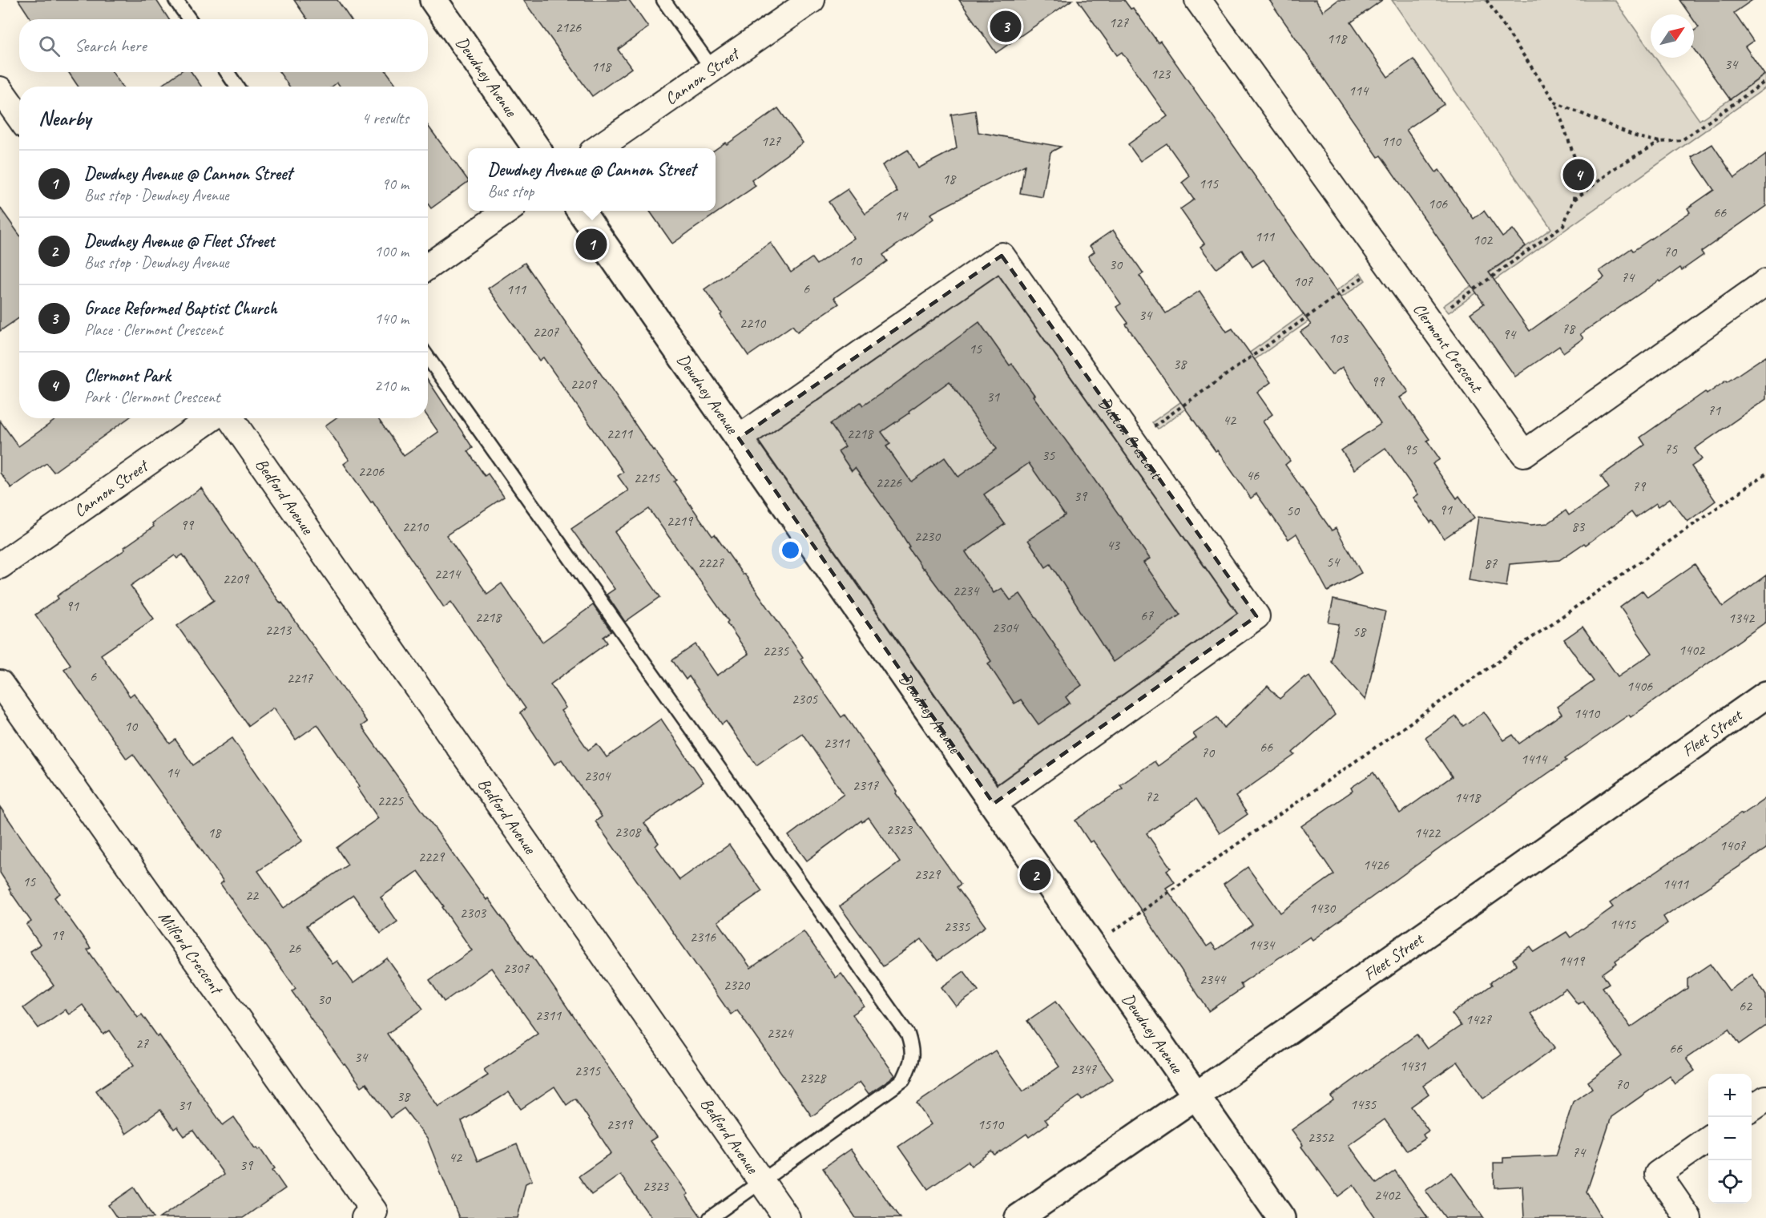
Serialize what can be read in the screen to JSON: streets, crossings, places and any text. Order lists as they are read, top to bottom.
{
  "streets": {
    "street": [
      "Dewdney Avenue",
      "Cannon Street",
      "Clermont Crescent",
      "Dutton Crescent",
      "Bedford Avenue",
      "Fleet Street",
      "Milford Crescent"
    ]
  },
  "crossings": [
    ["Dewdney Avenue", "Dutton Crescent"],
    ["Dewdney Avenue", "Fleet Street"]
  ],
  "house_numbers": [
    "127",
    "2126",
    "118",
    "34",
    "118",
    "123",
    "114",
    "127",
    "110",
    "18",
    "115",
    "106",
    "66",
    "14",
    "111",
    "102",
    "70",
    "10",
    "30",
    "74",
    "107",
    "6",
    "111",
    "34",
    "2210",
    "78",
    "2207",
    "94",
    "103",
    "15",
    "38",
    "99",
    "2209",
    "31",
    "71",
    "42",
    "2211",
    "2218",
    "75",
    "95",
    "35",
    "2206",
    "46",
    "2215",
    "2226",
    "79",
    "39",
    "91",
    "50",
    "2219",
    "99",
    "2210",
    "83",
    "2230",
    "43",
    "54",
    "2227",
    "87",
    "2214",
    "2209",
    "2234",
    "91",
    "67",
    "2218",
    "1342",
    "2304",
    "2213",
    "58",
    "1402",
    "2235",
    "6",
    "2217",
    "1406",
    "2305",
    "1410",
    "10",
    "2311",
    "66",
    "70",
    "1414",
    "14",
    "2304",
    "2317",
    "72",
    "1418",
    "2225",
    "2323",
    "2308",
    "18",
    "1422",
    "1407",
    "2229",
    "1426",
    "2329",
    "15",
    "1411",
    "22",
    "1430",
    "2303",
    "1415",
    "2335",
    "19",
    "2316",
    "1434",
    "26",
    "1419",
    "2307",
    "2344",
    "2320",
    "30",
    "62",
    "2311",
    "1427",
    "2324",
    "27",
    "66",
    "34",
    "1431",
    "2347",
    "2315",
    "2328",
    "70",
    "38",
    "1435",
    "31",
    "2319",
    "1510",
    "2352",
    "74",
    "42",
    "39",
    "2323",
    "2402"
  ],
  "north": "top right",
  "page": {
    "pins": [
      "3",
      "4",
      "1",
      "2"
    ],
    "search": "Search here",
    "heading": ["Nearby", "4 results"],
    "popup": ["Dewdney Avenue @ Cannon Street", "Bus stop"],
    "list": [
      {
        "mark": "1",
        "name": "Dewdney Avenue @ Cannon Street",
        "note": "Bus stop · Dewdney Avenue",
        "value": "90 m"
      },
      {
        "mark": "2",
        "name": "Dewdney Avenue @ Fleet Street",
        "note": "Bus stop · Dewdney Avenue",
        "value": "100 m"
      },
      {
        "mark": "3",
        "name": "Grace Reformed Baptist Church",
        "note": "Place · Clermont Crescent",
        "value": "140 m"
      },
      {
        "mark": "4",
        "name": "Clermont Park",
        "note": "Park · Clermont Crescent",
        "value": "210 m"
      }
    ],
    "map_buttons": ["+", "−"]
  }
}
